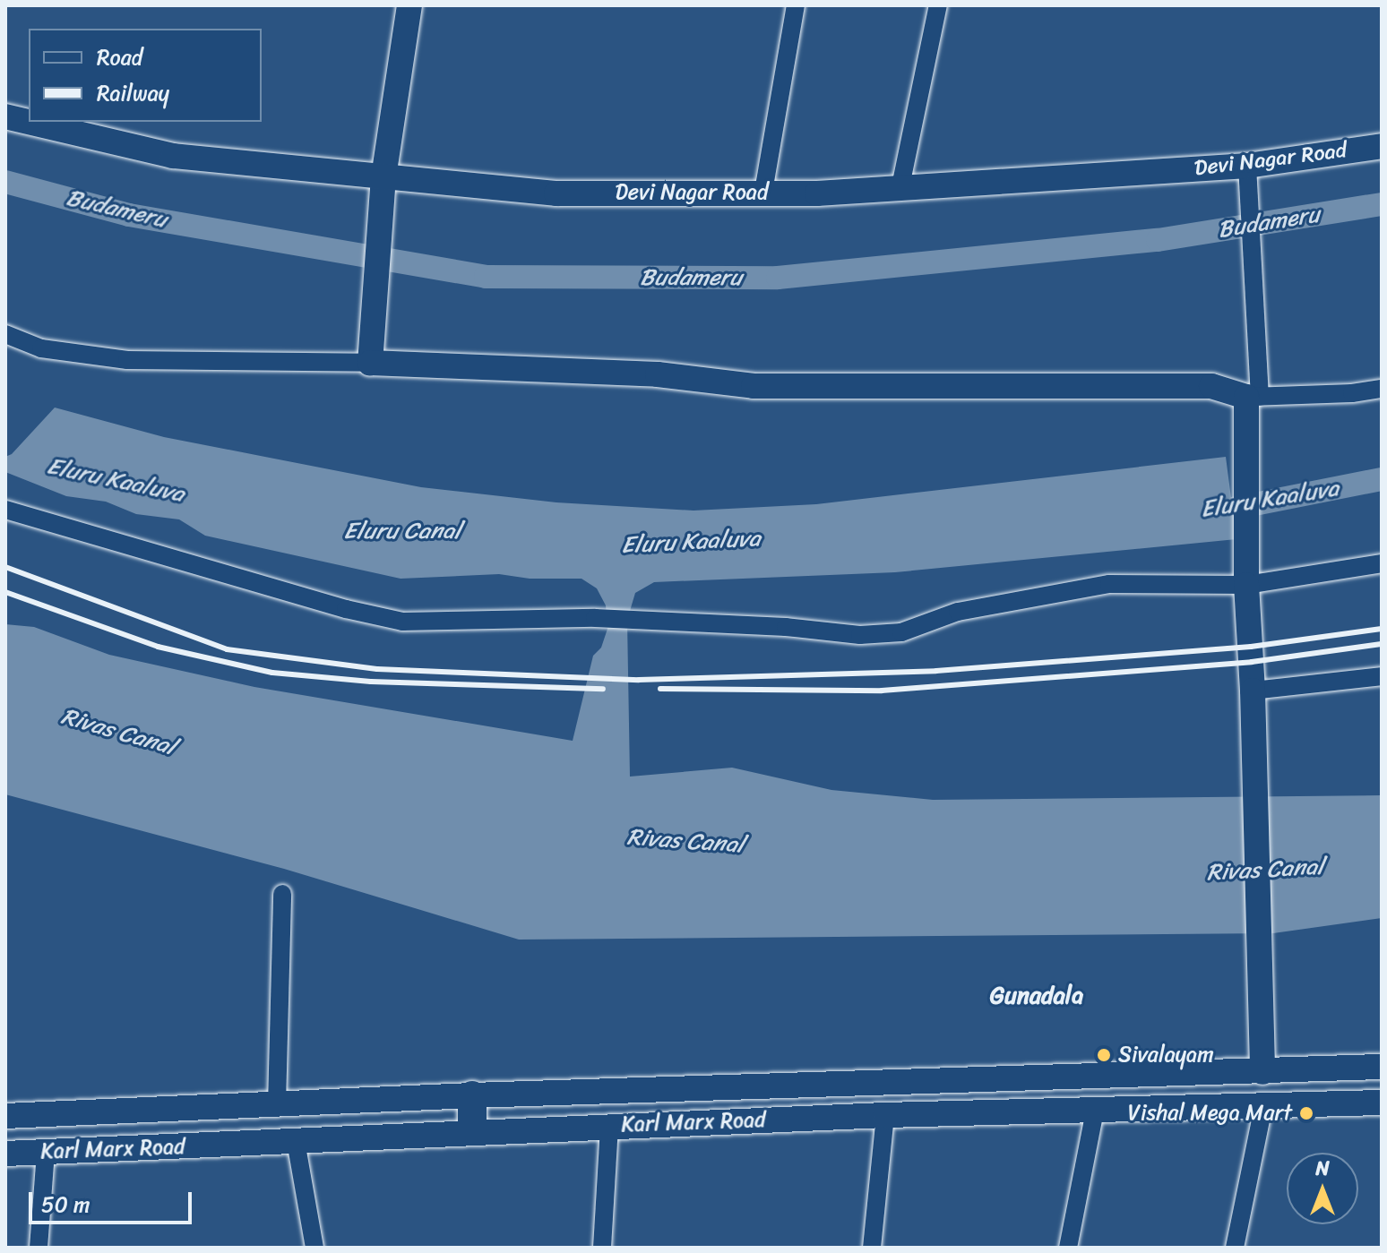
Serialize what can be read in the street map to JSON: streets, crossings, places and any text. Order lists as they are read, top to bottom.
{
  "streets": {
    "street": ["Devi Nagar Road", "Karl Marx Road"]
  },
  "districts": ["Gunadala"],
  "water": [
    "Budameru",
    "Eluru Kaaluva",
    "Eluru Canal",
    "Rivas Canal"
  ],
  "places": ["Sivalayam", "Vishal Mega Mart"],
  "legend": ["Road", "Railway"],
  "scale_bar": "50 m",
  "north": "top"
}
